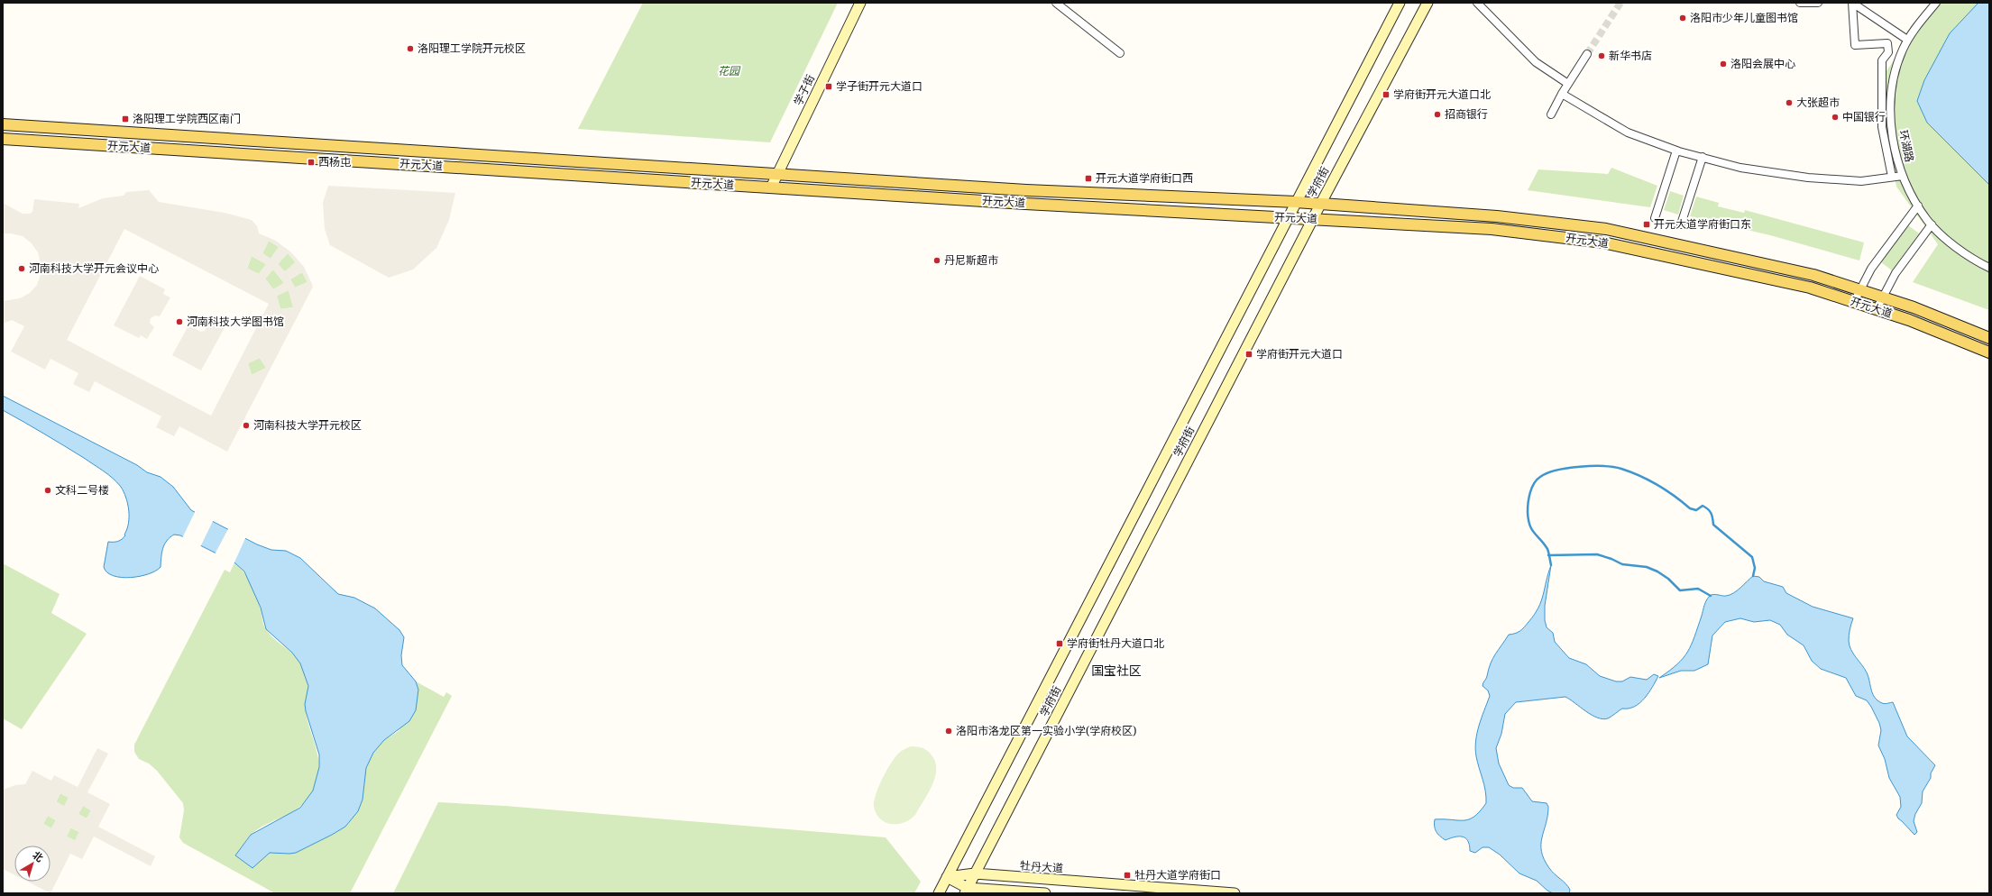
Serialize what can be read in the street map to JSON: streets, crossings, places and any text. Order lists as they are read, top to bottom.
{
  "streets": {
    "main road": [
      "学子街",
      "开元大道",
      "学府街",
      "牡丹大道"
    ],
    "street": ["环湖路"]
  },
  "crossings": [
    ["学子街", "开元大道"],
    ["开元大道", "学府街"],
    ["学府街", "牡丹大道"]
  ],
  "districts": ["国宝社区"],
  "parks": ["花园"],
  "places": {
    "other": [
      "洛阳市少年儿童图书馆",
      "洛阳理工学院开元校区",
      "新华书店",
      "洛阳会展中心",
      "大张超市",
      "招商银行",
      "中国银行",
      "丹尼斯超市",
      "河南科技大学开元会议中心",
      "河南科技大学图书馆",
      "河南科技大学开元校区",
      "文科二号楼",
      "洛阳市洛龙区第一实验小学(学府校区)"
    ],
    "transit": [
      "学子街开元大道口",
      "学府街开元大道口北",
      "洛阳理工学院西区南门",
      "西杨屯",
      "开元大道学府街口西",
      "开元大道学府街口东",
      "学府街开元大道口",
      "学府街牡丹大道口北",
      "牡丹大道学府街口"
    ]
  },
  "north": "top right"
}
